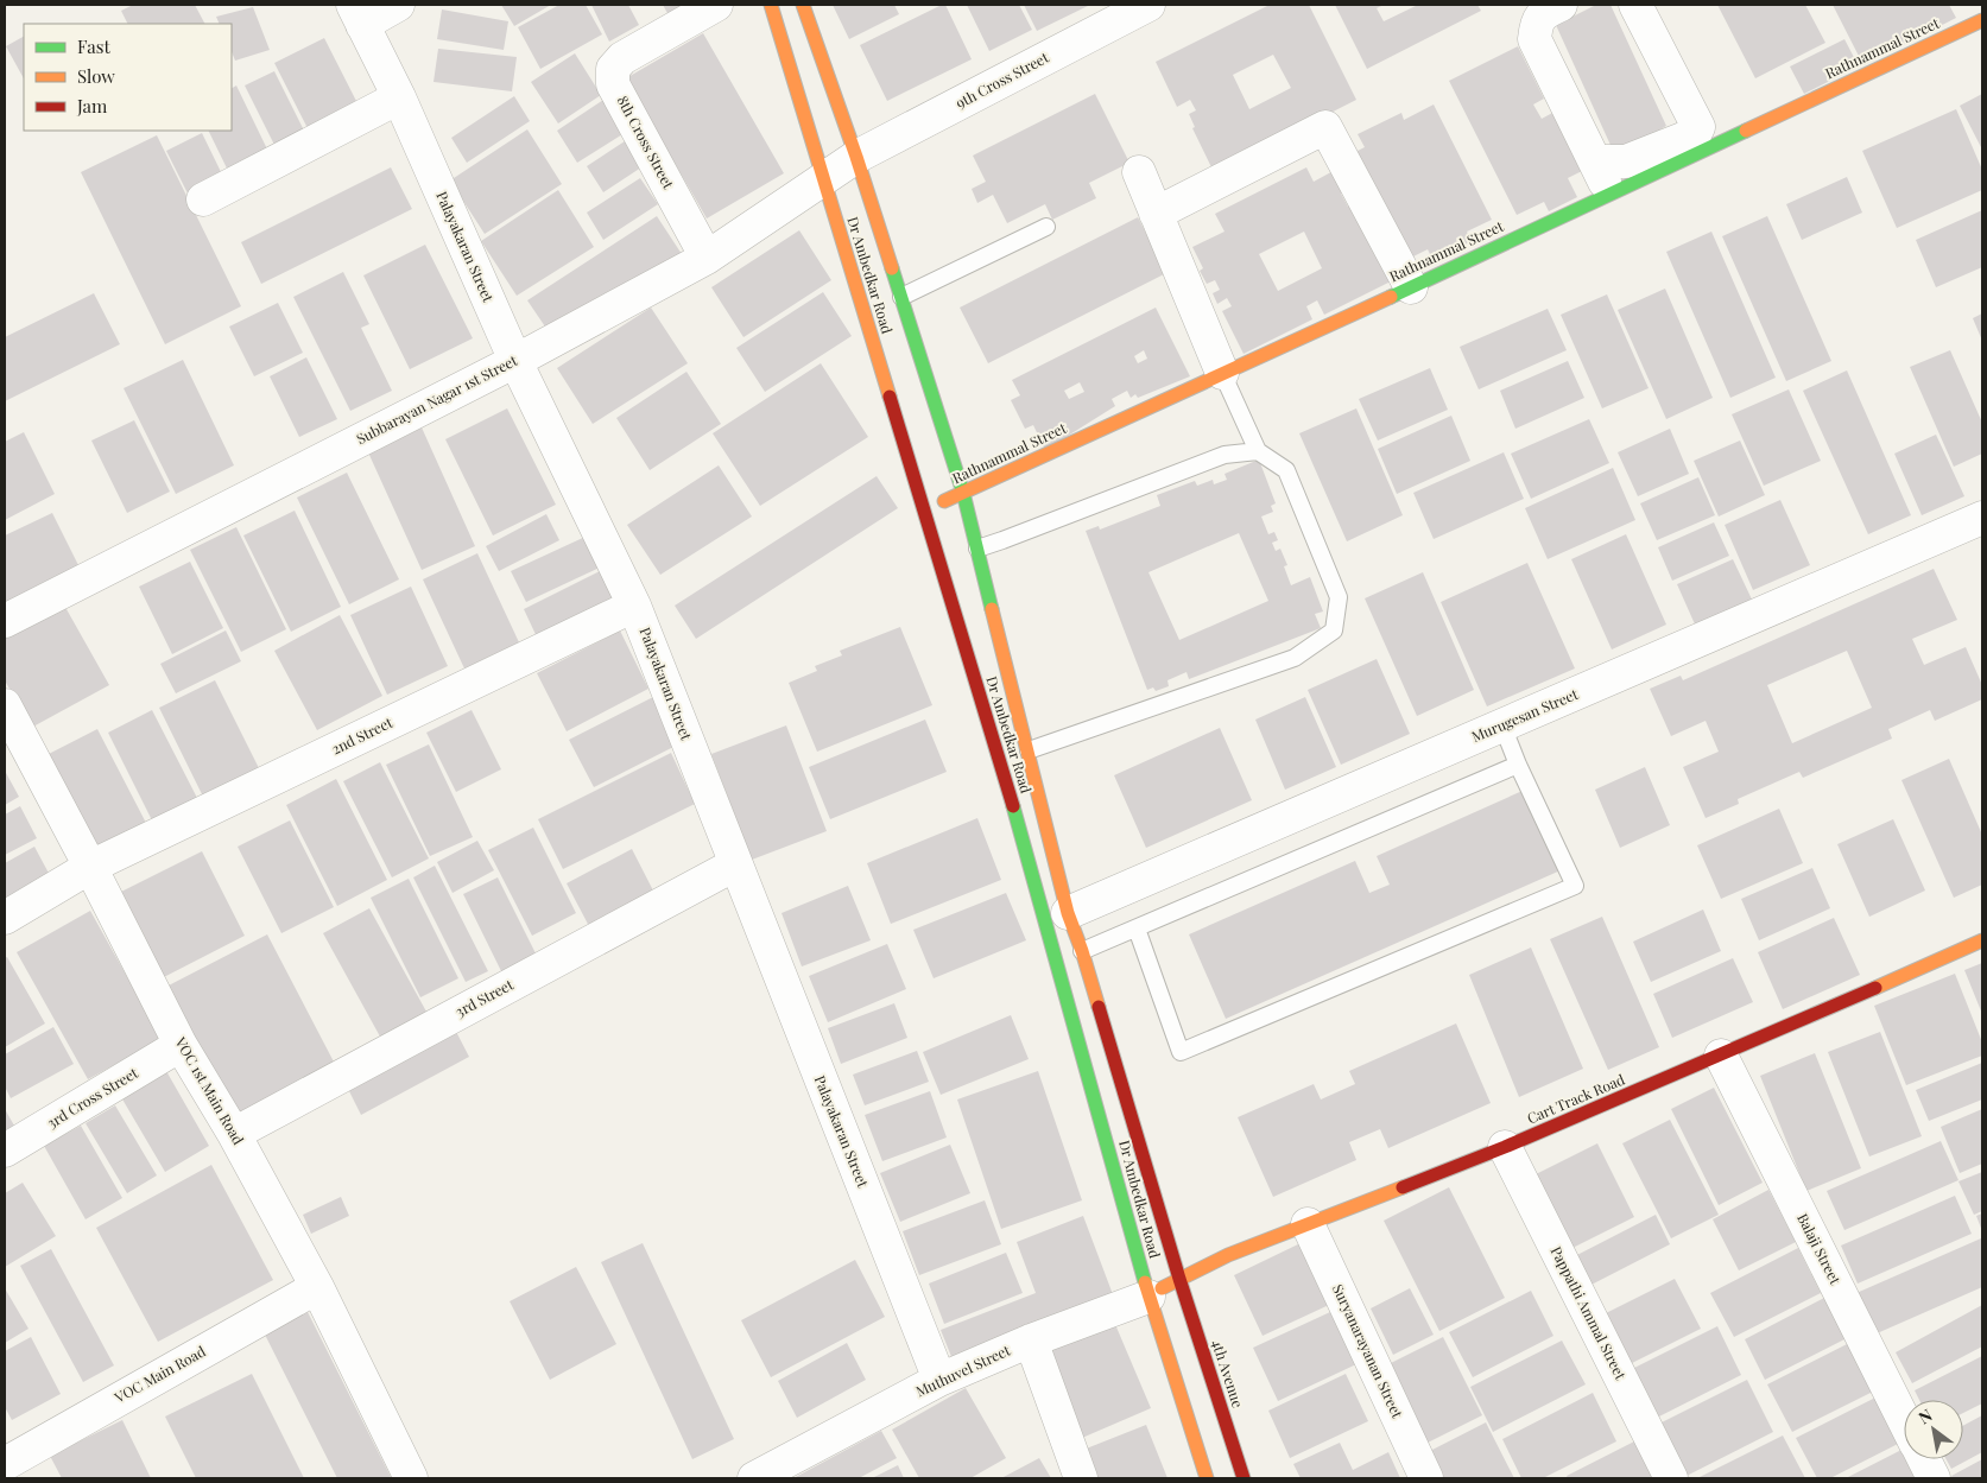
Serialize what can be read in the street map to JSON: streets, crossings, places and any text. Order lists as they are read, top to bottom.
{
  "streets": {
    "main road": [
      "Rathnammal Street",
      "Dr Ambedkar Road",
      "Cart Track Road",
      "Muthuvel Street",
      "4th Avenue"
    ],
    "street": [
      "9th Cross Street",
      "8th Cross Street",
      "Palayakaran Street",
      "Subbarayan Nagar 1st Street",
      "Murugesan Street",
      "2nd Street",
      "3rd Street",
      "VOC 1st Main Road",
      "3rd Cross Street",
      "Balaji Street",
      "Pappathi Ammal Street",
      "Suryanarayanan Street",
      "VOC Main Road"
    ]
  },
  "crossings": [
    ["Rathnammal Street", "Dr Ambedkar Road"],
    ["9th Cross Street", "Dr Ambedkar Road"],
    ["9th Cross Street", "Subbarayan Nagar 1st Street"],
    ["8th Cross Street", "Subbarayan Nagar 1st Street"],
    ["Palayakaran Street", "Subbarayan Nagar 1st Street"],
    ["Palayakaran Street", "2nd Street"],
    ["Palayakaran Street", "3rd Street"],
    ["Palayakaran Street", "Muthuvel Street"],
    ["Dr Ambedkar Road", "Subbarayan Nagar 1st Street"],
    ["Dr Ambedkar Road", "Murugesan Street"],
    ["Dr Ambedkar Road", "Cart Track Road"],
    ["Dr Ambedkar Road", "Muthuvel Street"],
    ["Dr Ambedkar Road", "4th Avenue"],
    ["2nd Street", "VOC 1st Main Road"],
    ["3rd Street", "VOC 1st Main Road"],
    ["VOC 1st Main Road", "3rd Cross Street"],
    ["VOC 1st Main Road", "VOC Main Road"],
    ["Cart Track Road", "Balaji Street"],
    ["Cart Track Road", "Pappathi Ammal Street"],
    ["Cart Track Road", "Suryanarayanan Street"],
    ["Cart Track Road", "Muthuvel Street"],
    ["Cart Track Road", "4th Avenue"],
    ["Muthuvel Street", "4th Avenue"]
  ],
  "legend": ["Fast", "Slow", "Jam"],
  "north": "top left"
}
